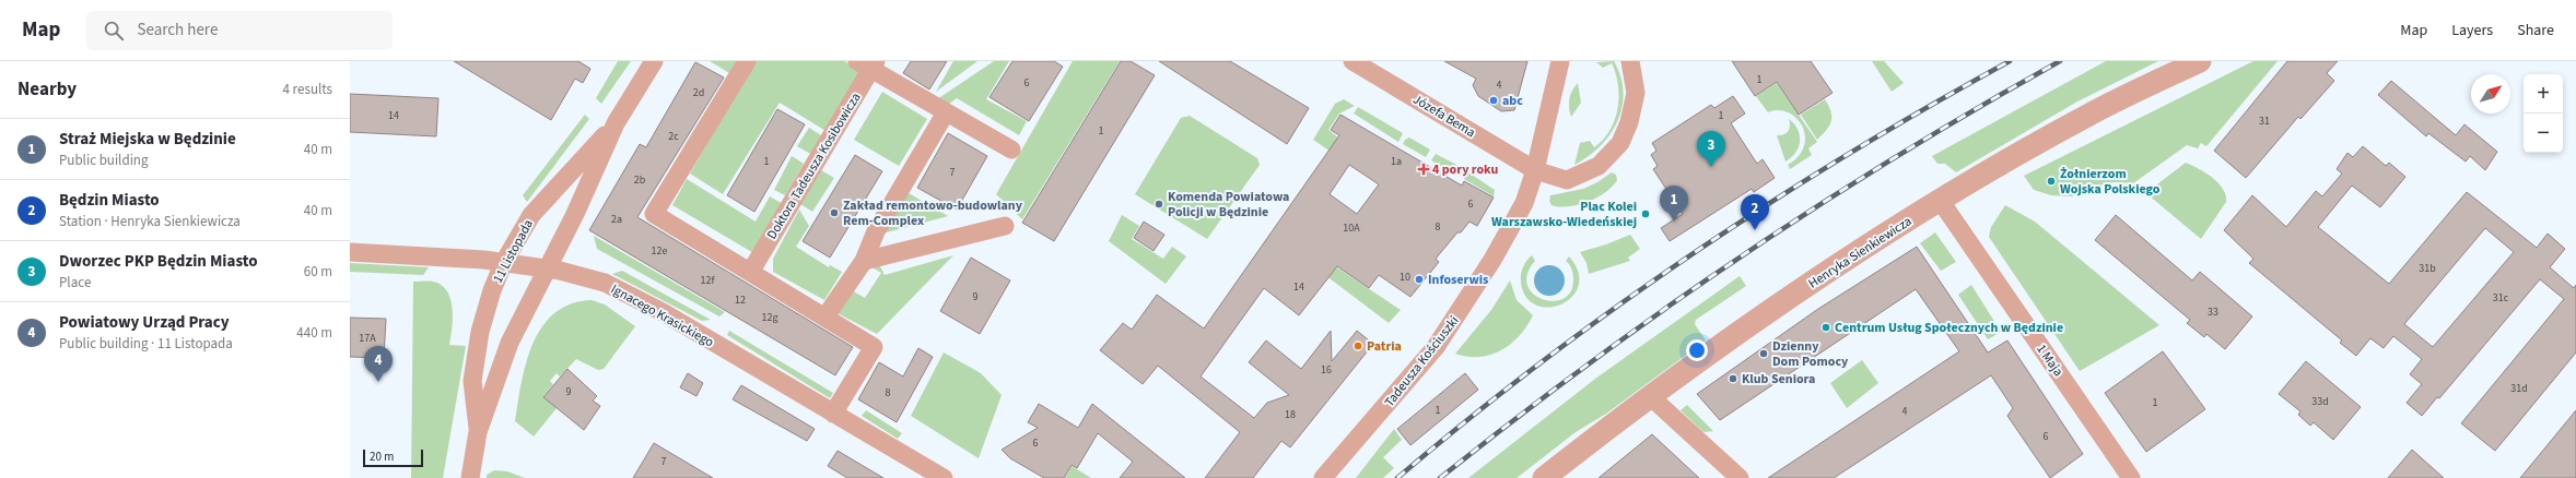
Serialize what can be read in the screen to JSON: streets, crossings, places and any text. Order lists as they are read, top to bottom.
{
  "streets": {
    "street": [
      "Józefa Bema",
      "Doktora Tadeusza Kosibowicza",
      "11 Listopada",
      "Henryka Sienkiewicza",
      "Ignacego Krasickiego",
      "1 Maja",
      "Tadeusza Kościuszki"
    ]
  },
  "crossings": [
    ["Józefa Bema", "Tadeusza Kościuszki"],
    ["11 Listopada", "Ignacego Krasickiego"],
    ["Henryka Sienkiewicza", "1 Maja"]
  ],
  "places": {
    "other": [
      "abc",
      "Żołnierzom Wojska Polskiego",
      "Komenda Powiatowa Policji w Będzinie",
      "Zakład remontowo-budowlany Rem-Complex",
      "Plac Kolei Warszawsko-Wiedeńskiej",
      "Infoserwis",
      "Centrum Usług Społecznych w Będzinie",
      "Patria",
      "Dzienny Dom Pomocy",
      "Klub Seniora"
    ],
    "health": ["4 pory roku"]
  },
  "house_numbers": [
    "1",
    "6",
    "4",
    "2d",
    "14",
    "1",
    "31",
    "1",
    "2c",
    "1",
    "1a",
    "7",
    "2b",
    "6",
    "2a",
    "8",
    "10A",
    "12e",
    "31b",
    "10",
    "12f",
    "14",
    "9",
    "31c",
    "12",
    "33",
    "12g",
    "17A",
    "16",
    "31d",
    "9",
    "8",
    "33d",
    "1",
    "1",
    "4",
    "18",
    "6",
    "6",
    "7"
  ],
  "scale_bar": "20 m",
  "north": "top right",
  "page": {
    "header": "Map",
    "search": "Search here",
    "nav": ["Map", "Layers", "Share"],
    "heading": ["Nearby", "4 results"],
    "map_buttons": ["+", "−"],
    "list": [
      {
        "mark": "1",
        "name": "Straż Miejska w Będzinie",
        "note": "Public building",
        "value": "40 m"
      },
      {
        "mark": "2",
        "name": "Będzin Miasto",
        "note": "Station · Henryka Sienkiewicza",
        "value": "40 m"
      },
      {
        "mark": "3",
        "name": "Dworzec PKP Będzin Miasto",
        "note": "Place",
        "value": "60 m"
      },
      {
        "mark": "4",
        "name": "Powiatowy Urząd Pracy",
        "note": "Public building · 11 Listopada",
        "value": "440 m"
      }
    ],
    "pins": [
      "3",
      "1",
      "2",
      "4"
    ],
    "scale": "20 m"
  }
}
